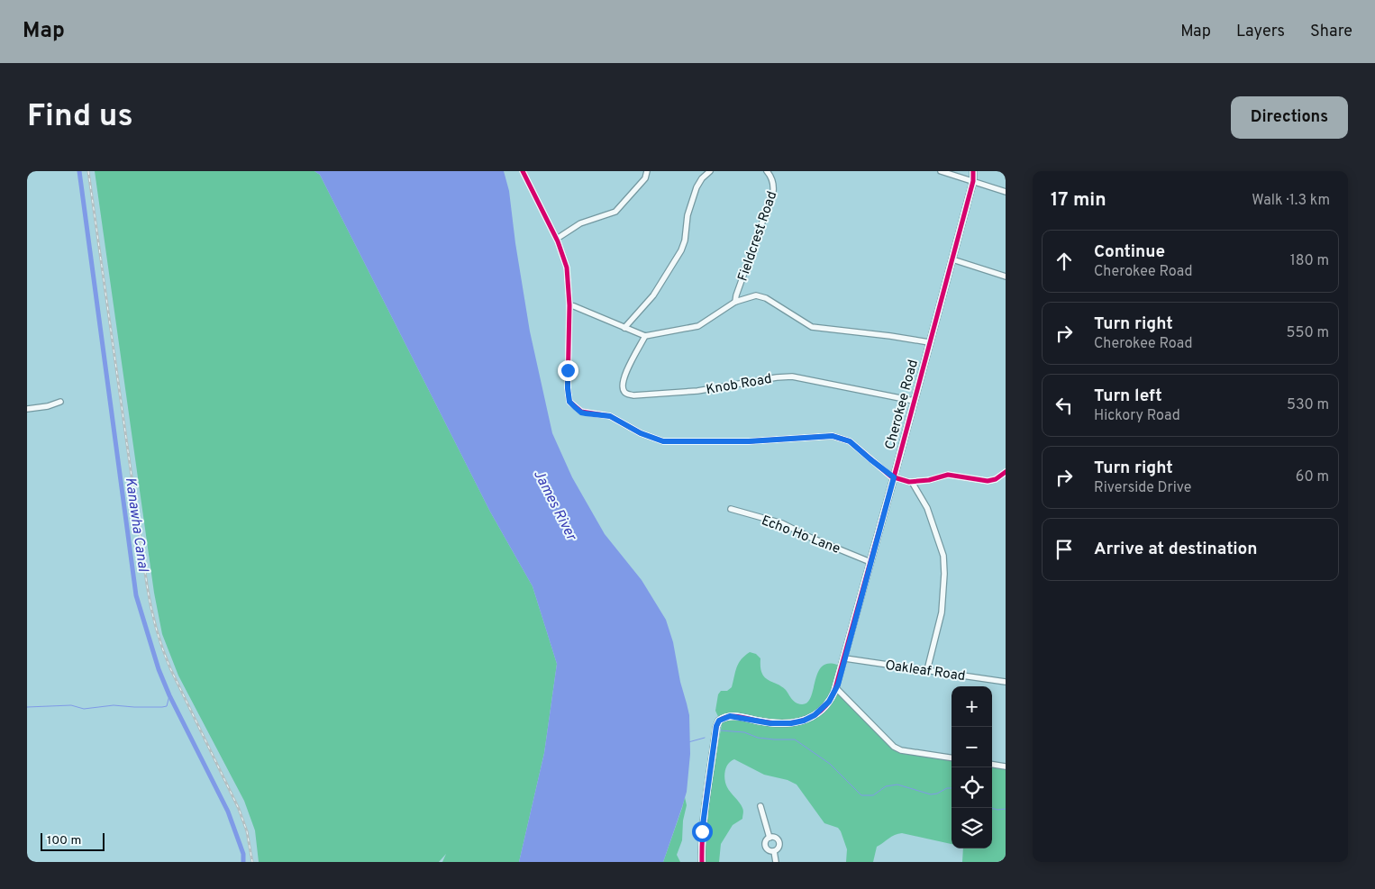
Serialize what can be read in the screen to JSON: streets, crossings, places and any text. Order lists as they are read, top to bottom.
{
  "streets": {
    "street": [
      "Fieldcrest Road",
      "Knob Road",
      "Cherokee Road",
      "Echo Ho Lane",
      "Oakleaf Road"
    ]
  },
  "crossings": [
    ["Knob Road", "Cherokee Road"],
    ["Cherokee Road", "Echo Ho Lane"],
    ["Cherokee Road", "Oakleaf Road"]
  ],
  "water": ["James River", "Kanawha Canal"],
  "scale_bar": "100 m",
  "page": {
    "header": "Map",
    "nav": ["Map", "Layers", "Share"],
    "buttons": "Directions",
    "title": "Find us",
    "heading": ["17 min", "Walk · 1.3 km"],
    "list": [
      ["Continue", "Cherokee Road", "180 m"],
      ["Turn right", "Cherokee Road", "550 m"],
      ["Turn left", "Hickory Road", "530 m"],
      ["Turn right", "Riverside Drive", "60 m"],
      "Arrive at destination"
    ],
    "map_buttons": ["+", "−"],
    "scale": "100 m"
  }
}
